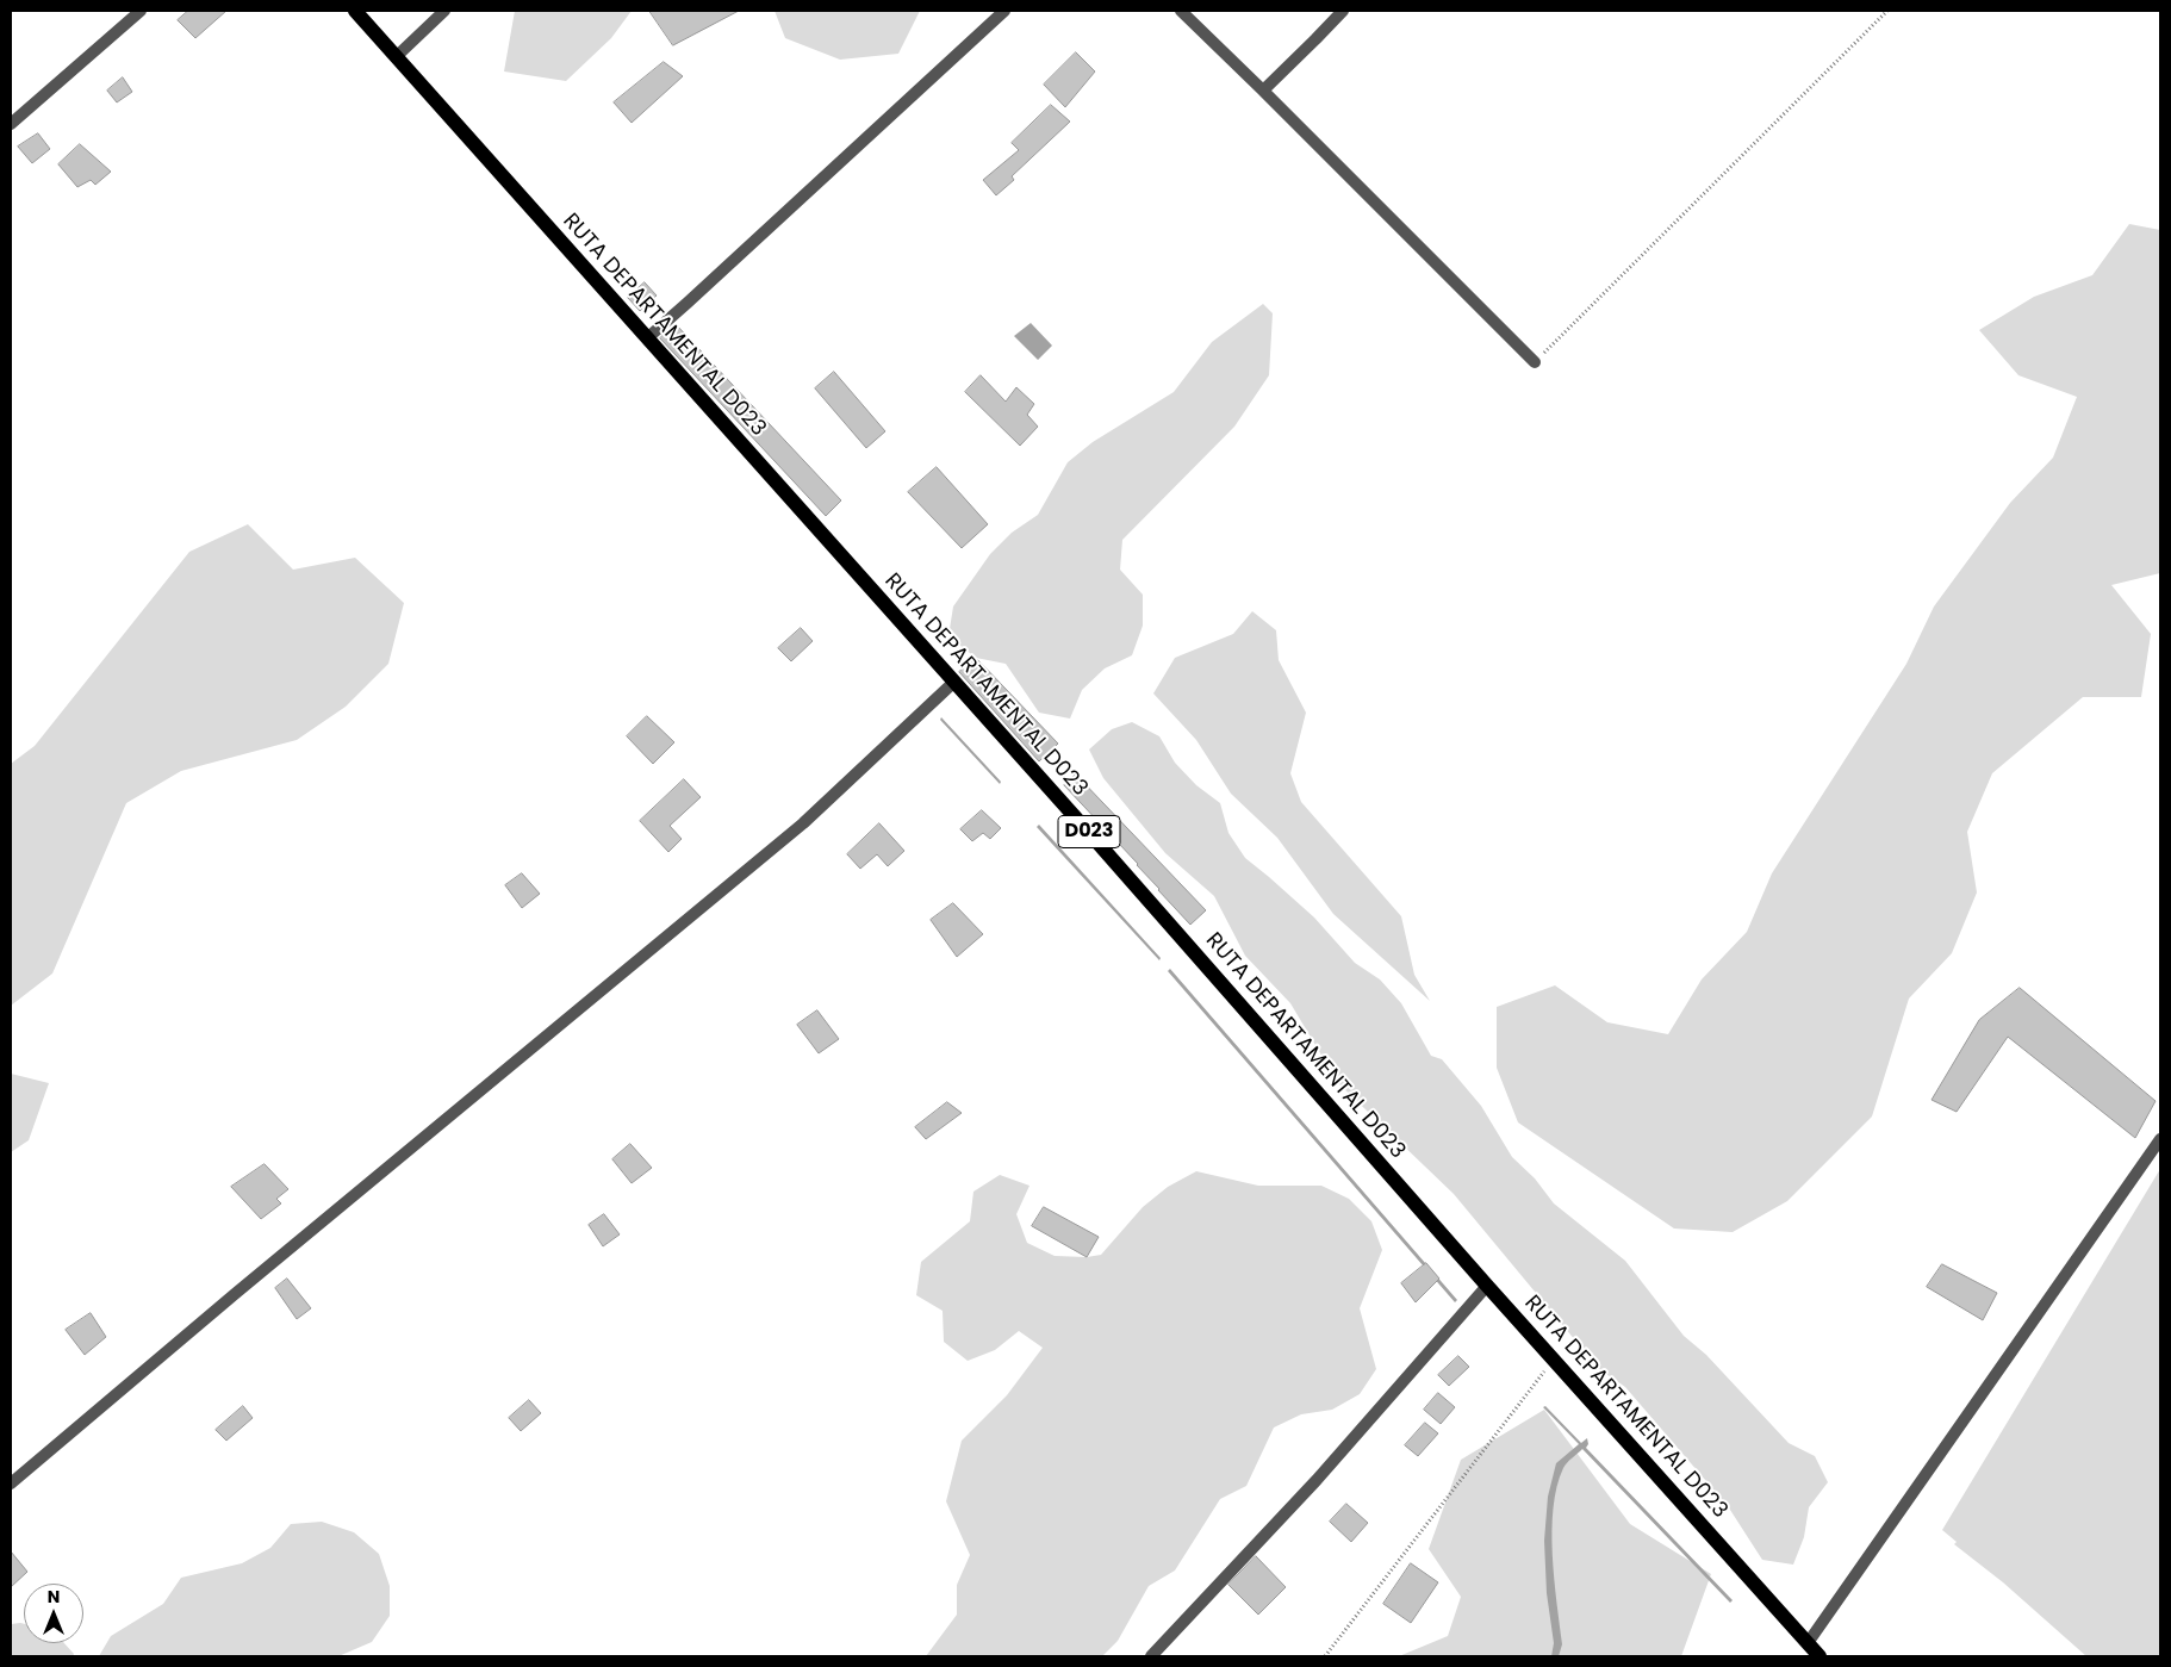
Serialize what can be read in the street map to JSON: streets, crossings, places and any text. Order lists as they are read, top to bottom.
{
  "streets": {
    "main road": ["RUTA DEPARTAMENTAL D023", "D023"]
  },
  "north": "top"
}
